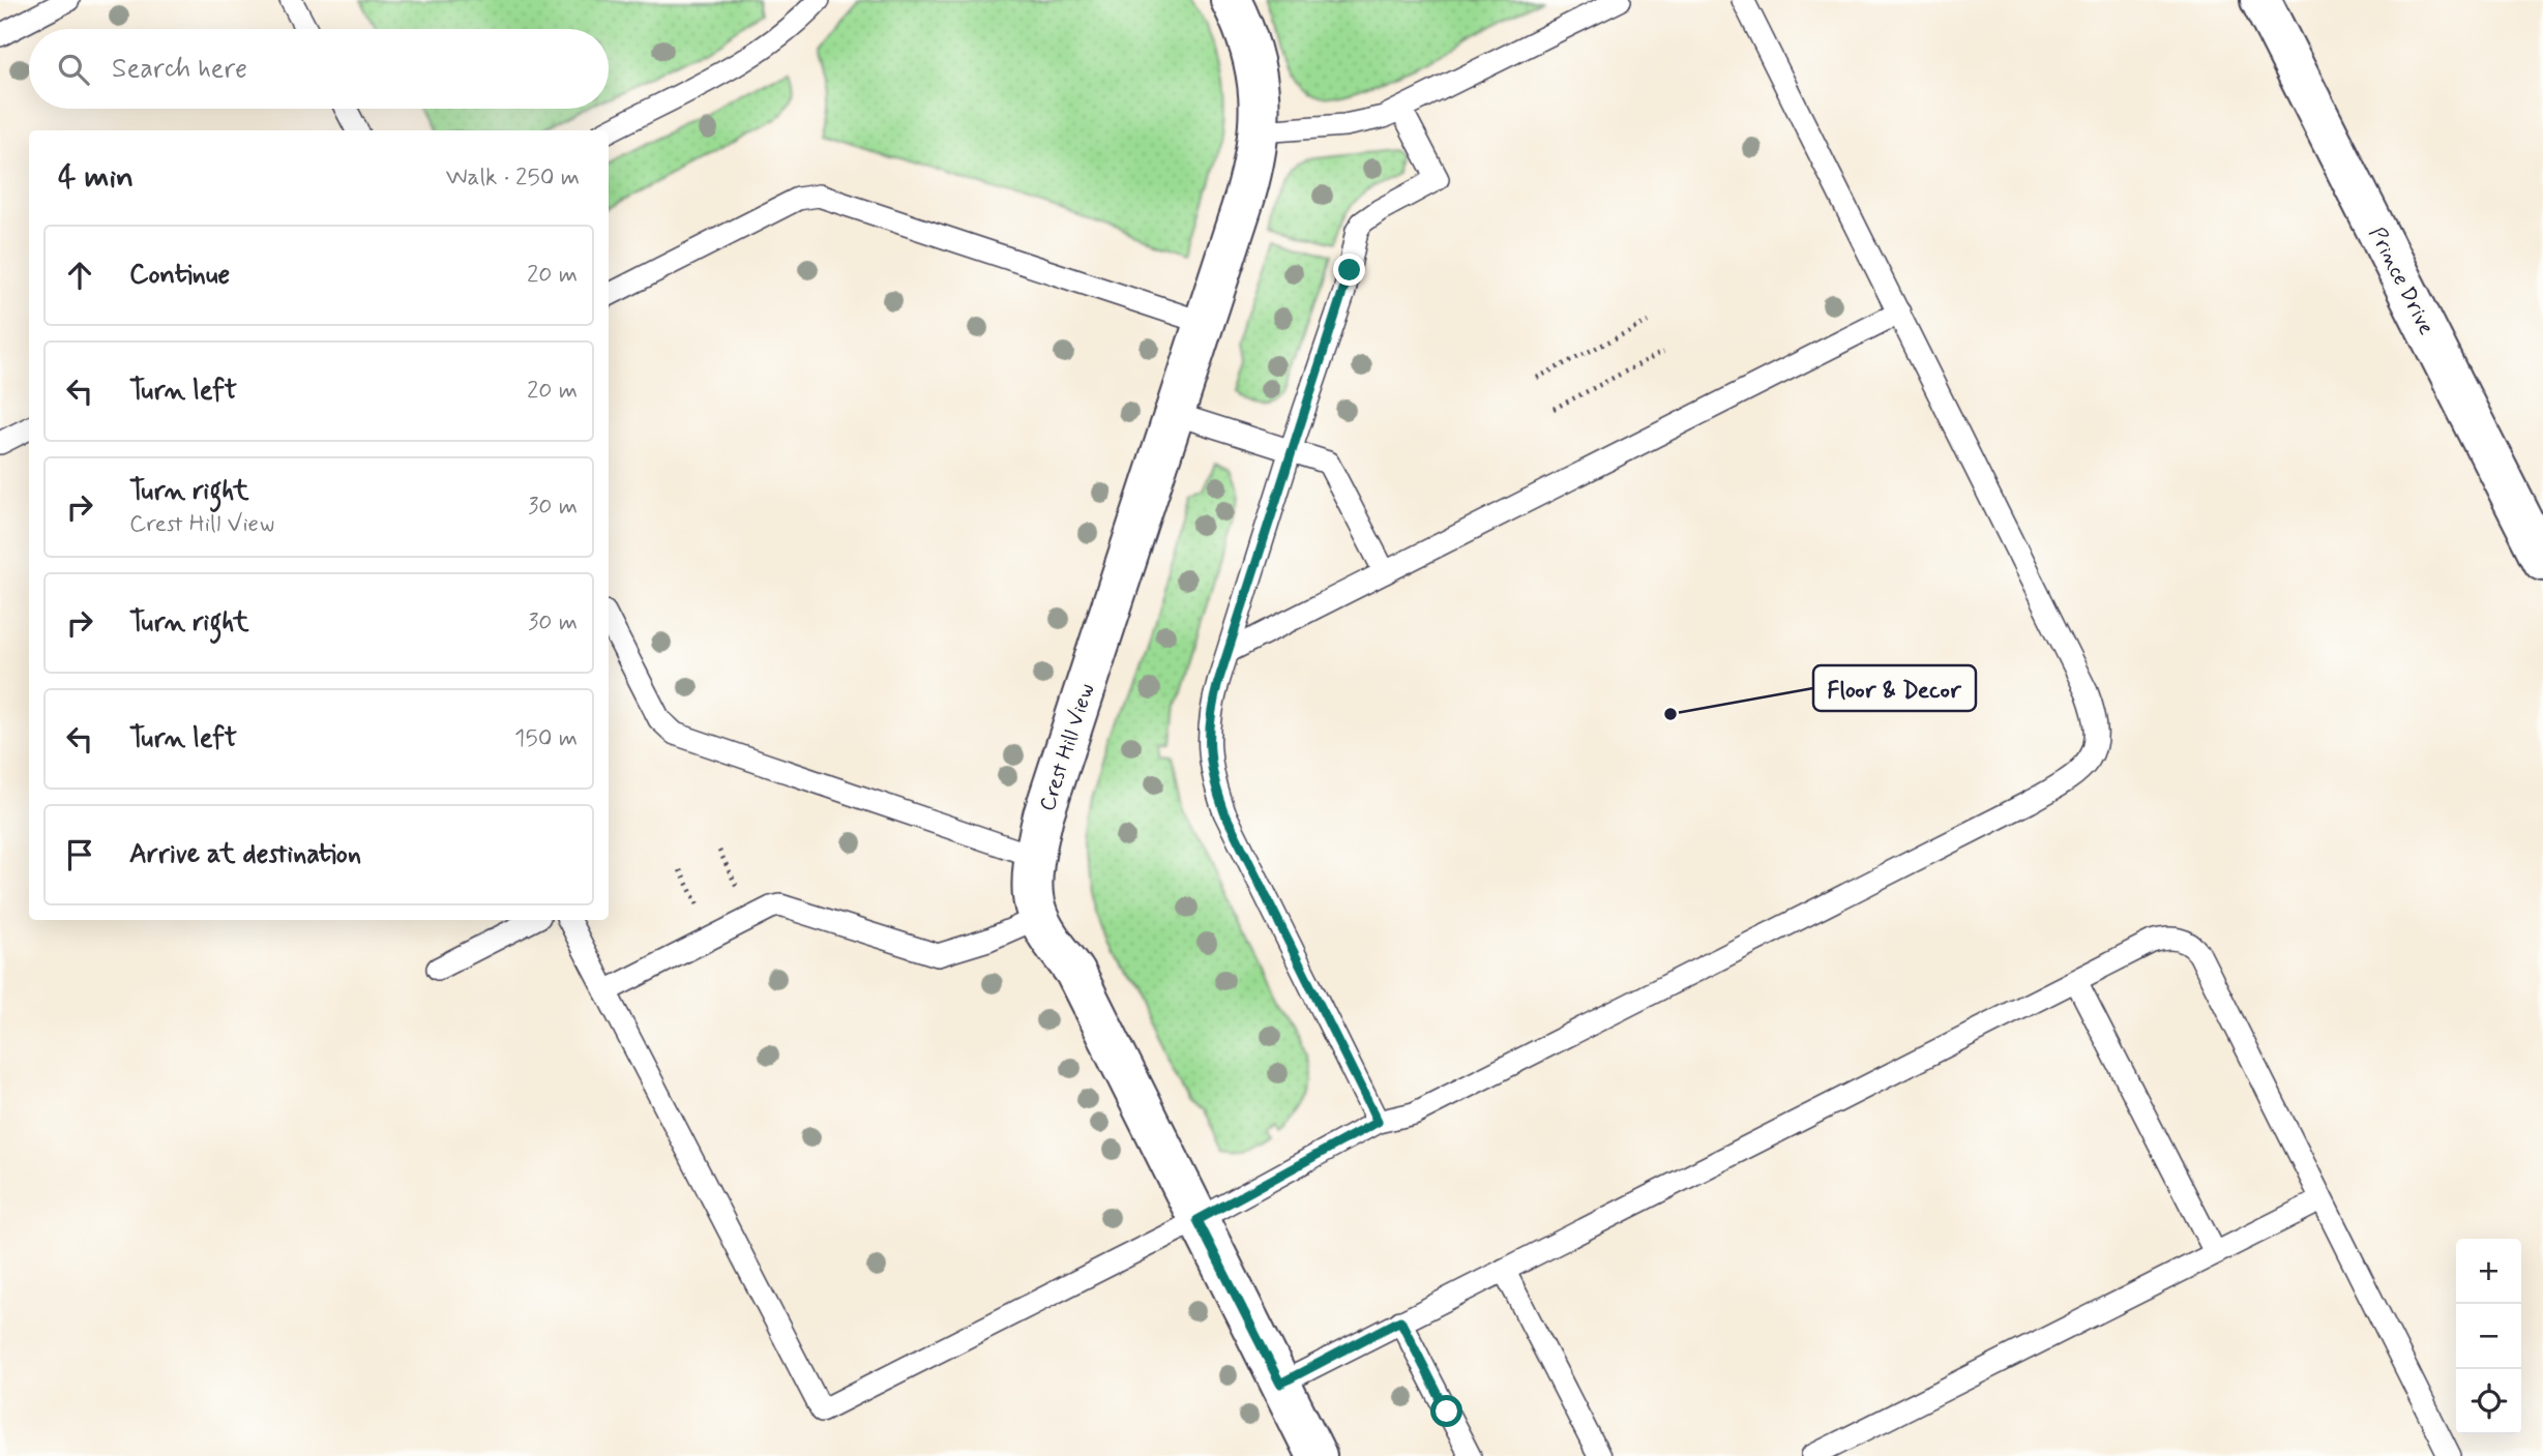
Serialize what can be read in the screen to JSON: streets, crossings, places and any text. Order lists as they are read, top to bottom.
{
  "streets": {
    "street": ["Prince Drive", "Crest Hill View"]
  },
  "places": ["Floor & Decor"],
  "page": {
    "search": "Search here",
    "heading": ["4 min", "Walk · 250 m"],
    "list": [
      ["Continue", "20 m"],
      ["Turn left", "20 m"],
      ["Turn right", "Crest Hill View", "30 m"],
      ["Turn right", "30 m"],
      ["Turn left", "150 m"],
      "Arrive at destination"
    ],
    "map_buttons": ["+", "−"]
  }
}
